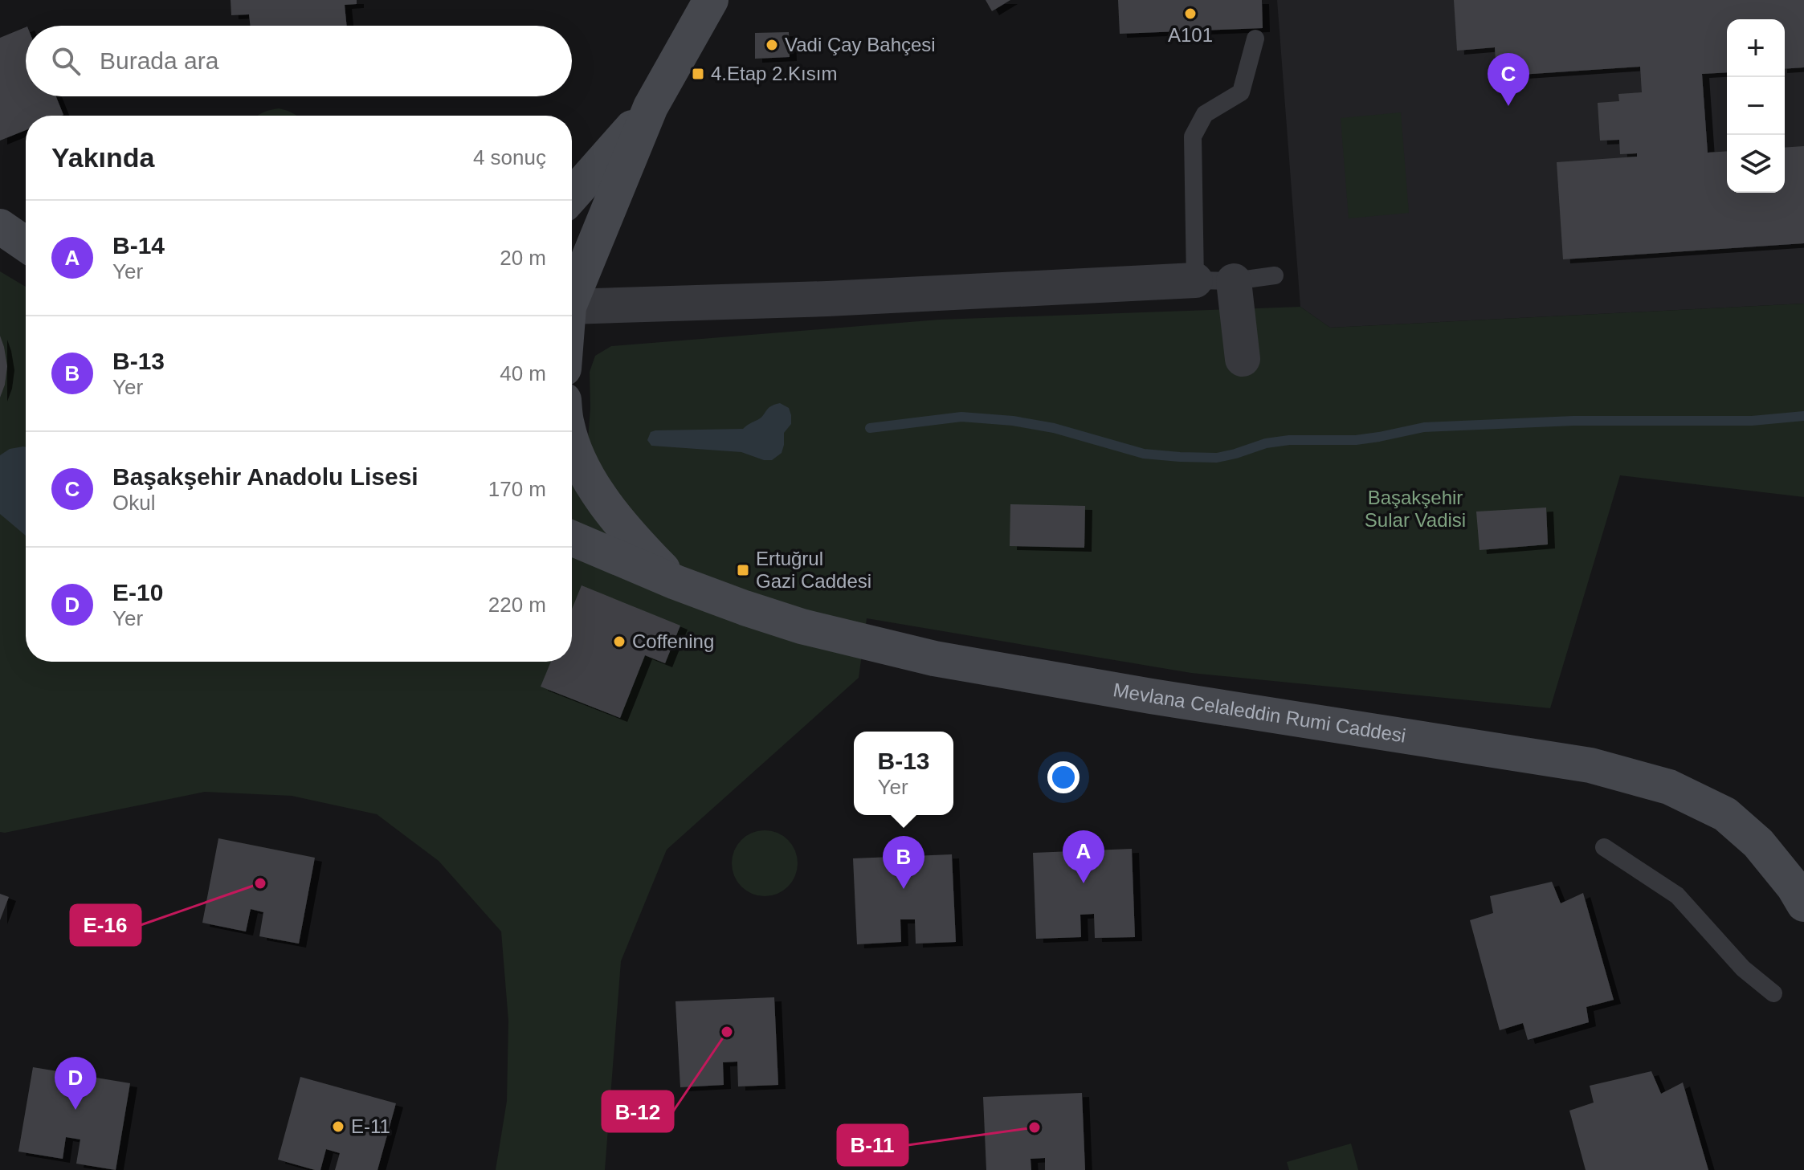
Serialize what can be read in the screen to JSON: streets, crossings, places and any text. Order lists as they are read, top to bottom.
{
  "streets": {
    "street": ["Mevlana Celaleddin Rumi Caddesi"]
  },
  "parks": ["Başakşehir Sular Vadisi"],
  "places": {
    "other": [
      "A101",
      "Vadi Çay Bahçesi",
      "Coffening",
      "E-16",
      "B-12",
      "E-11",
      "B-11"
    ],
    "transit": ["4.Etap 2.Kısım", "Ertuğrul Gazi Caddesi"]
  },
  "page": {
    "map_buttons": ["+", "−"],
    "search": "Burada ara",
    "pins": [
      "C",
      "A",
      "B",
      "D"
    ],
    "heading": ["Yakında", "4 sonuç"],
    "list": [
      {
        "mark": "A",
        "name": "B-14",
        "note": "Yer",
        "value": "20 m"
      },
      {
        "mark": "B",
        "name": "B-13",
        "note": "Yer",
        "value": "40 m"
      },
      {
        "mark": "C",
        "name": "Başakşehir Anadolu Lisesi",
        "note": "Okul",
        "value": "170 m"
      },
      {
        "mark": "D",
        "name": "E-10",
        "note": "Yer",
        "value": "220 m"
      }
    ],
    "popup": ["B-13", "Yer"]
  }
}
